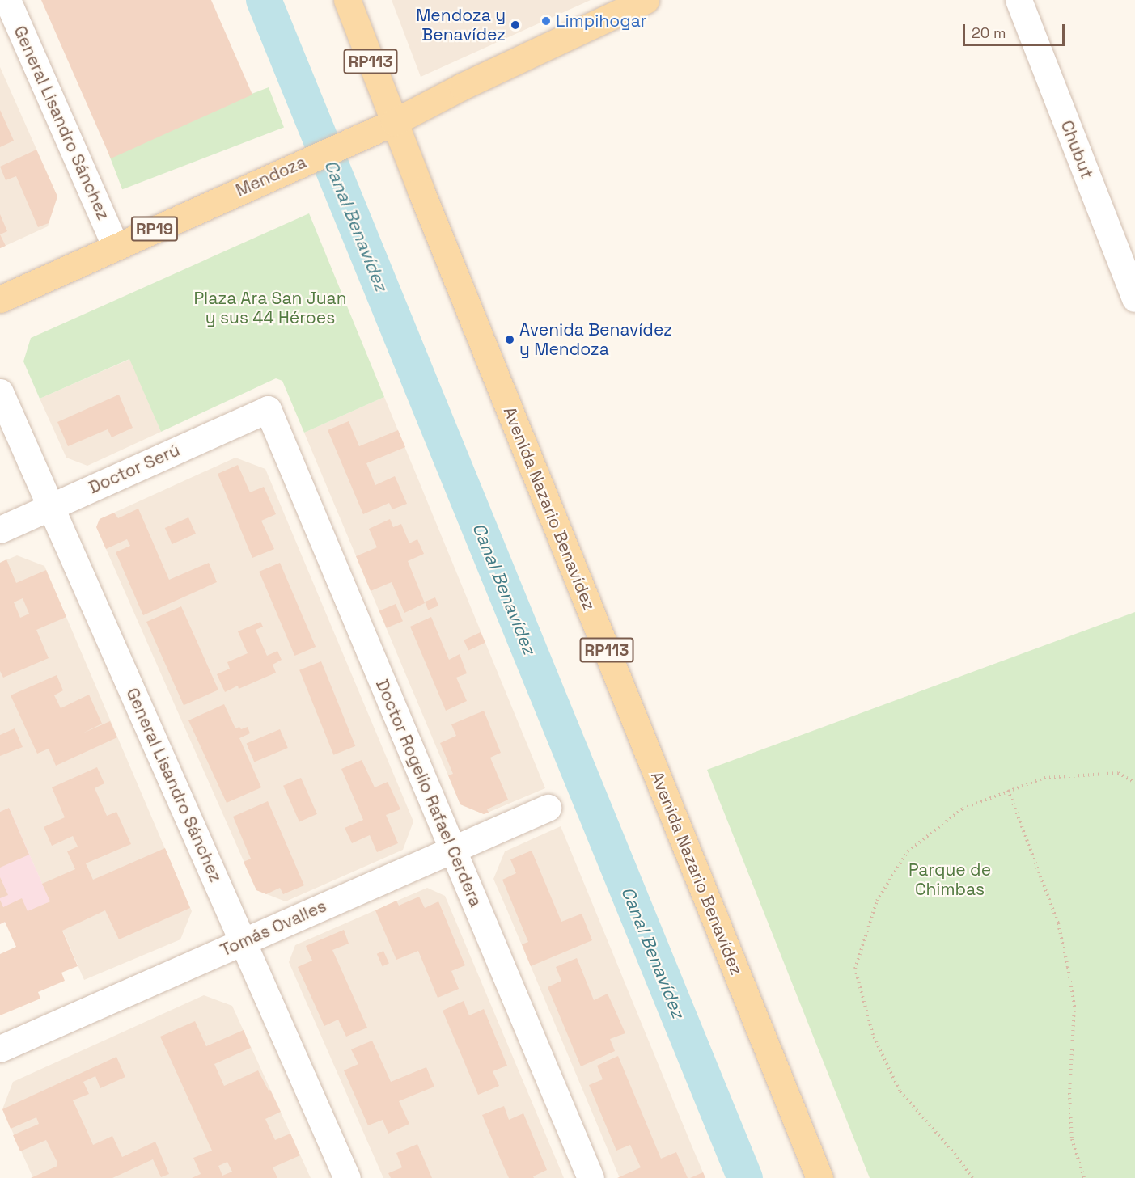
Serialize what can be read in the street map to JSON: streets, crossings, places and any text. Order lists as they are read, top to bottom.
{
  "streets": {
    "main road": [
      "RP113",
      "Mendoza",
      "RP19",
      "Avenida Nazario Benavídez"
    ],
    "street": [
      "General Lisandro Sánchez",
      "Chubut",
      "Doctor Serú",
      "Doctor Rogelio Rafael Cerdera",
      "Tomás Ovalles"
    ]
  },
  "crossings": [
    ["General Lisandro Sánchez", "Mendoza"],
    ["General Lisandro Sánchez", "Doctor Serú"],
    ["General Lisandro Sánchez", "Tomás Ovalles"],
    ["Mendoza", "Avenida Nazario Benavídez"],
    ["Doctor Serú", "Doctor Rogelio Rafael Cerdera"],
    ["Doctor Rogelio Rafael Cerdera", "Tomás Ovalles"]
  ],
  "water": ["Canal Benavídez"],
  "parks": ["Plaza Ara San Juan y sus 44 Héroes", "Parque de Chimbas"],
  "places": ["Limpihogar", "Mendoza y Benavídez", "Avenida Benavídez y Mendoza"],
  "scale_bar": "20 m"
}
